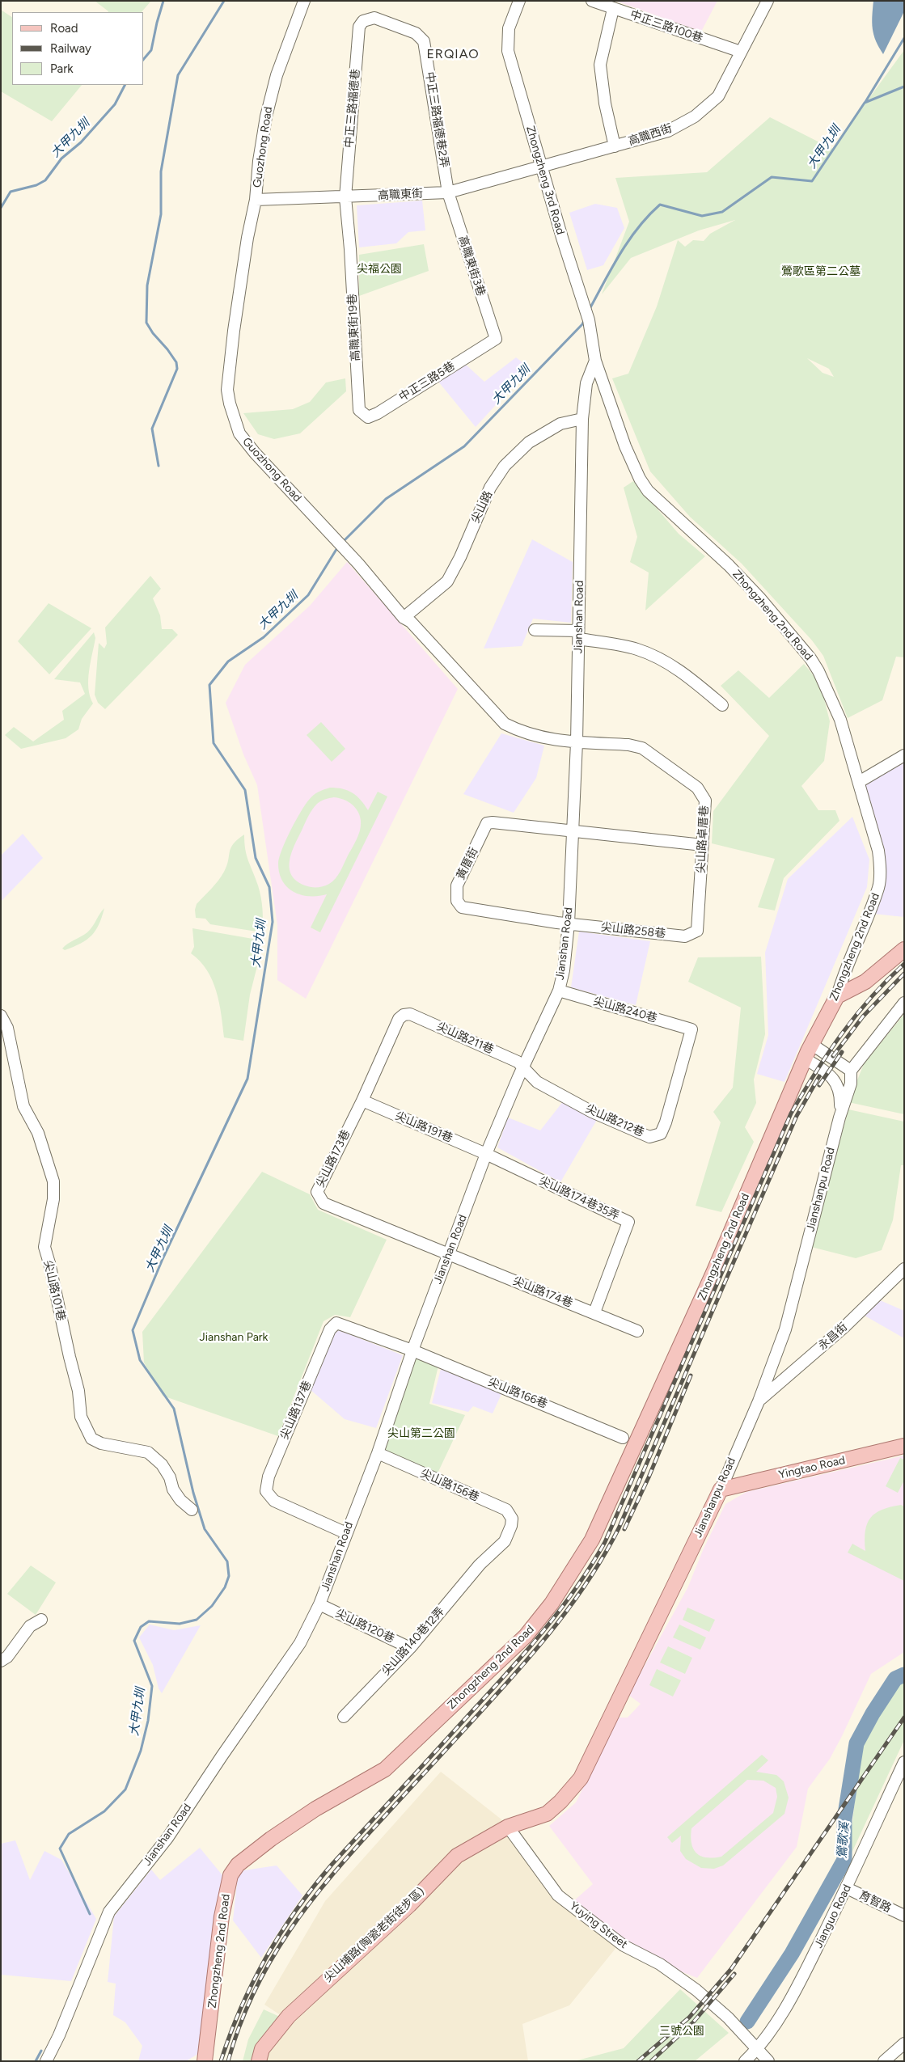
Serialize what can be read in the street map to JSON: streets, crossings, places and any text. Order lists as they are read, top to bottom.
{
  "streets": {
    "main road": [
      "Zhongzheng 2nd Road",
      "Jianshanpu Road",
      "Yingtao Road",
      "尖山埔路(陶瓷老街徒步區)"
    ],
    "street": [
      "中正三路100巷",
      "中正三路福德巷",
      "中正三路福德巷2弄",
      "高職西街",
      "Guozhong Road",
      "Zhongzheng 3rd Road",
      "高職東街",
      "高職東街3巷",
      "高職東街19巷",
      "中正三路5巷",
      "尖山路",
      "Jianshan Road",
      "尖山路卓厝巷",
      "黃厝街",
      "尖山路258巷",
      "尖山路240巷",
      "尖山路211巷",
      "尖山路212巷",
      "尖山路191巷",
      "尖山路173巷",
      "尖山路174巷35弄",
      "尖山路101巷",
      "尖山路174巷",
      "永昌街",
      "尖山路166巷",
      "尖山路137巷",
      "尖山路156巷",
      "尖山路120巷",
      "尖山路140巷12弄",
      "育智路",
      "Jianguo Road",
      "Yuying Street"
    ]
  },
  "crossings": [
    ["中正三路100巷", "高職西街"],
    ["中正三路福德巷", "中正三路福德巷2弄"],
    ["中正三路福德巷", "高職東街"],
    ["中正三路福德巷", "高職東街19巷"],
    ["中正三路福德巷2弄", "高職東街"],
    ["中正三路福德巷2弄", "高職東街3巷"],
    ["高職西街", "Zhongzheng 3rd Road"],
    ["高職西街", "高職東街"],
    ["Guozhong Road", "高職東街"],
    ["Guozhong Road", "尖山路"],
    ["Guozhong Road", "Jianshan Road"],
    ["Guozhong Road", "尖山路卓厝巷"],
    ["Zhongzheng 3rd Road", "高職東街"],
    ["Zhongzheng 3rd Road", "Zhongzheng 2nd Road"],
    ["Zhongzheng 3rd Road", "Jianshan Road"],
    ["高職東街", "高職東街3巷"],
    ["高職東街", "高職東街19巷"],
    ["高職東街3巷", "中正三路5巷"],
    ["高職東街19巷", "中正三路5巷"],
    ["尖山路", "Jianshan Road"],
    ["Zhongzheng 2nd Road", "Jianshan Road"],
    ["Zhongzheng 2nd Road", "Jianshanpu Road"],
    ["Jianshan Road", "尖山路卓厝巷"],
    ["Jianshan Road", "黃厝街"],
    ["Jianshan Road", "尖山路258巷"],
    ["Jianshan Road", "尖山路240巷"],
    ["Jianshan Road", "尖山路211巷"],
    ["Jianshan Road", "尖山路212巷"],
    ["Jianshan Road", "尖山路191巷"],
    ["Jianshan Road", "尖山路173巷"],
    ["Jianshan Road", "尖山路174巷35弄"],
    ["Jianshan Road", "尖山路174巷"],
    ["Jianshan Road", "尖山路166巷"],
    ["Jianshan Road", "尖山路137巷"],
    ["Jianshan Road", "尖山路156巷"],
    ["Jianshan Road", "尖山路120巷"],
    ["尖山路卓厝巷", "尖山路258巷"],
    ["黃厝街", "尖山路258巷"],
    ["尖山路240巷", "尖山路212巷"],
    ["尖山路211巷", "尖山路212巷"],
    ["尖山路211巷", "尖山路173巷"],
    ["尖山路191巷", "尖山路173巷"],
    ["尖山路191巷", "尖山路174巷35弄"],
    ["尖山路173巷", "尖山路174巷"],
    ["Jianshanpu Road", "永昌街"],
    ["Jianshanpu Road", "Yingtao Road"],
    ["Jianshanpu Road", "Yuying Street"],
    ["Jianshanpu Road", "尖山埔路(陶瓷老街徒步區)"],
    ["尖山路174巷35弄", "尖山路174巷"],
    ["尖山路166巷", "尖山路137巷"],
    ["尖山路156巷", "尖山路140巷12弄"],
    ["尖山路120巷", "尖山路140巷12弄"],
    ["育智路", "Jianguo Road"],
    ["Jianguo Road", "Yuying Street"],
    ["Yuying Street", "尖山埔路(陶瓷老街徒步區)"]
  ],
  "districts": ["ERQIAO"],
  "water": ["大甲九圳", "鶯歌溪"],
  "parks": [
    "尖福公園",
    "鶯歌區第二公墓",
    "Jianshan Park",
    "尖山第二公園",
    "三號公園"
  ],
  "legend": ["Road", "Railway", "Park"]
}
